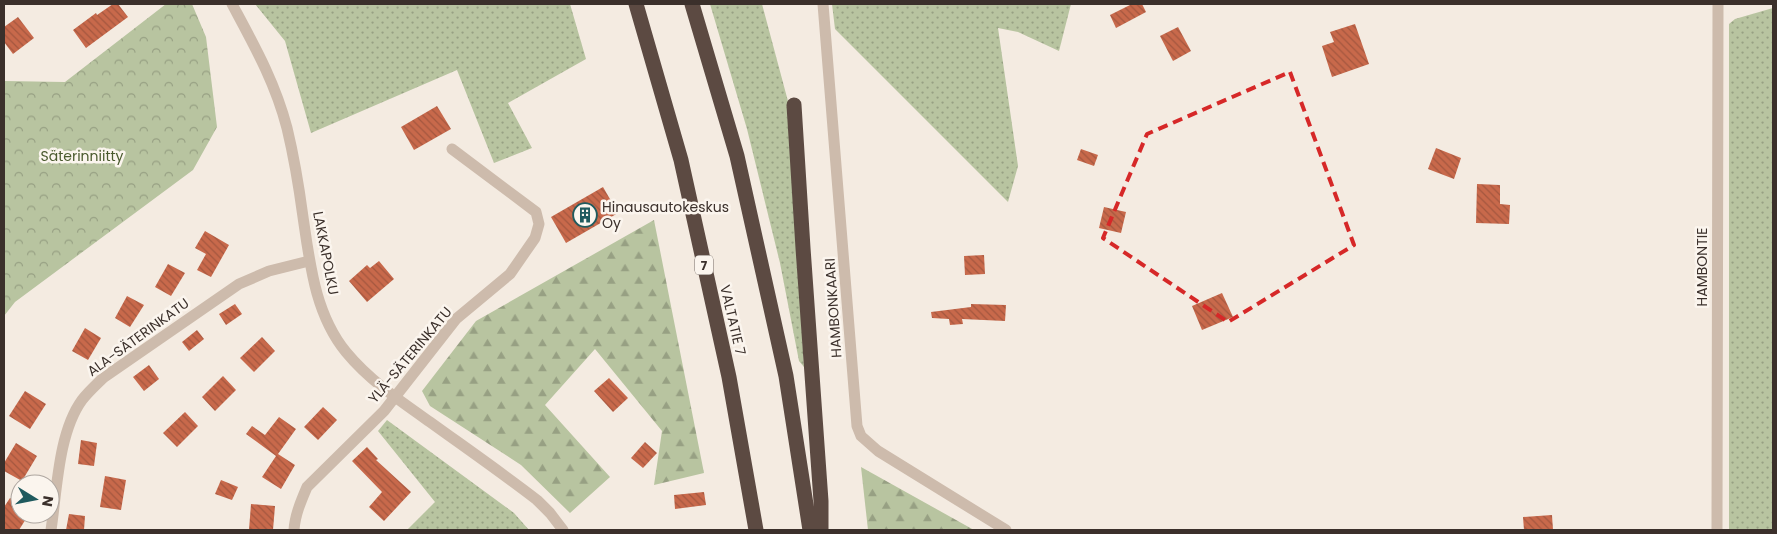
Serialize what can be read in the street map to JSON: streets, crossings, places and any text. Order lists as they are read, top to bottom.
{
  "streets": {
    "highway": ["7", "VALTATIE 7"],
    "street": [
      "LAKKAPOLKU",
      "HAMBONTIE",
      "HAMBONKAARI",
      "ALA-SÄTERINKATU",
      "YLÄ-SÄTERINKATU"
    ]
  },
  "crossings": [
    ["LAKKAPOLKU", "ALA-SÄTERINKATU"],
    ["LAKKAPOLKU", "YLÄ-SÄTERINKATU"]
  ],
  "parks": ["Säterinniitty"],
  "places": {
    "building": ["Hinausautokeskus Oy"]
  },
  "north": "right"
}
